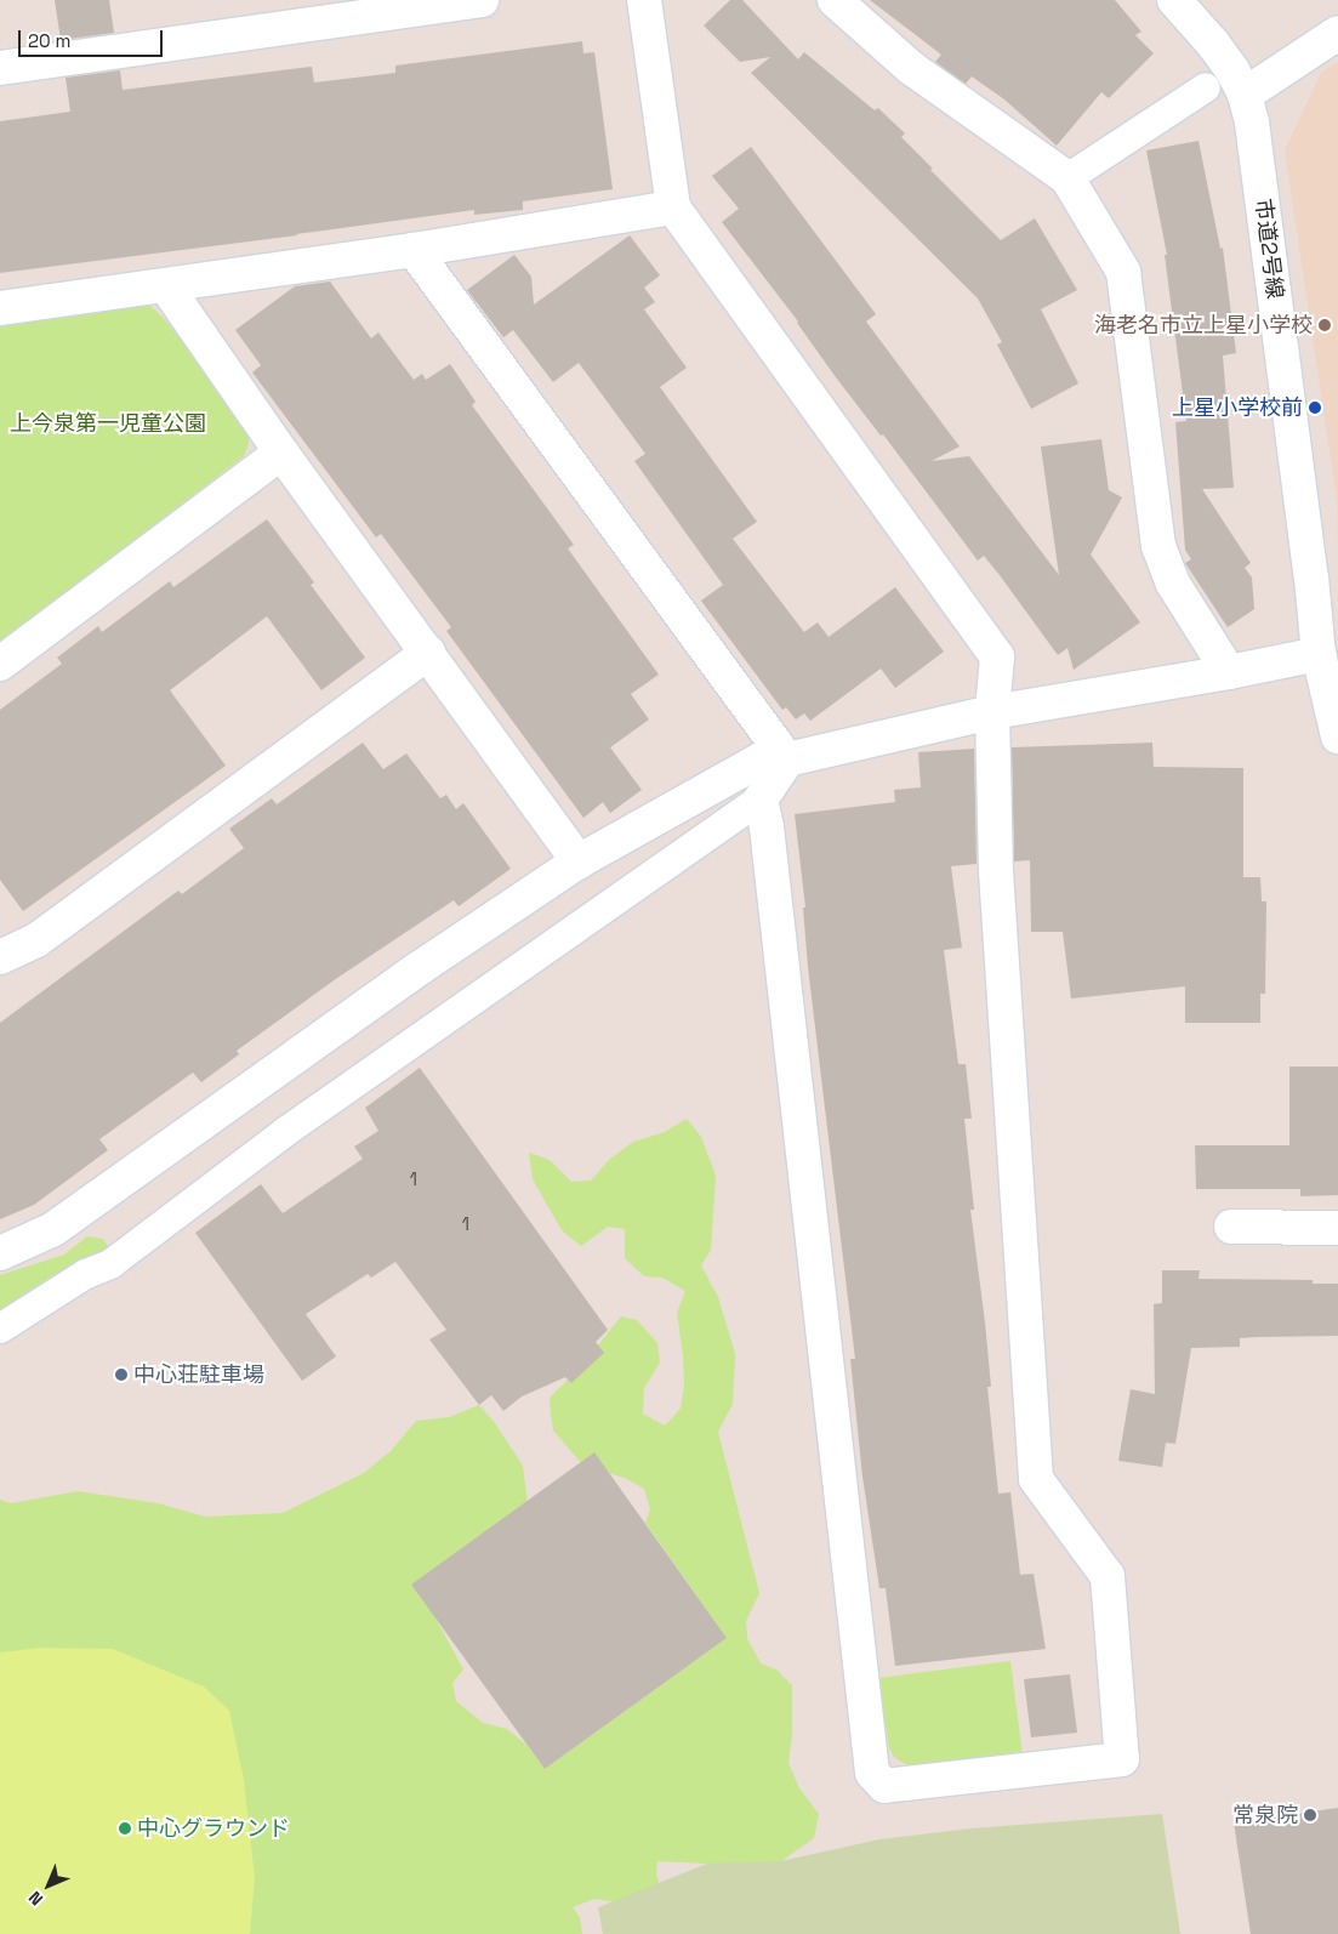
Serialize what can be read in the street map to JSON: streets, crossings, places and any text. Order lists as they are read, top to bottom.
{
  "streets": {
    "street": ["市道2号線"]
  },
  "parks": ["上今泉第一児童公園"],
  "places": [
    "海老名市立上星小学校",
    "上星小学校前",
    "中心荘駐車場",
    "常泉院",
    "中心グラウンド"
  ],
  "house_numbers": ["1", "1"],
  "scale_bar": "20 m",
  "north": "bottom left"
}
